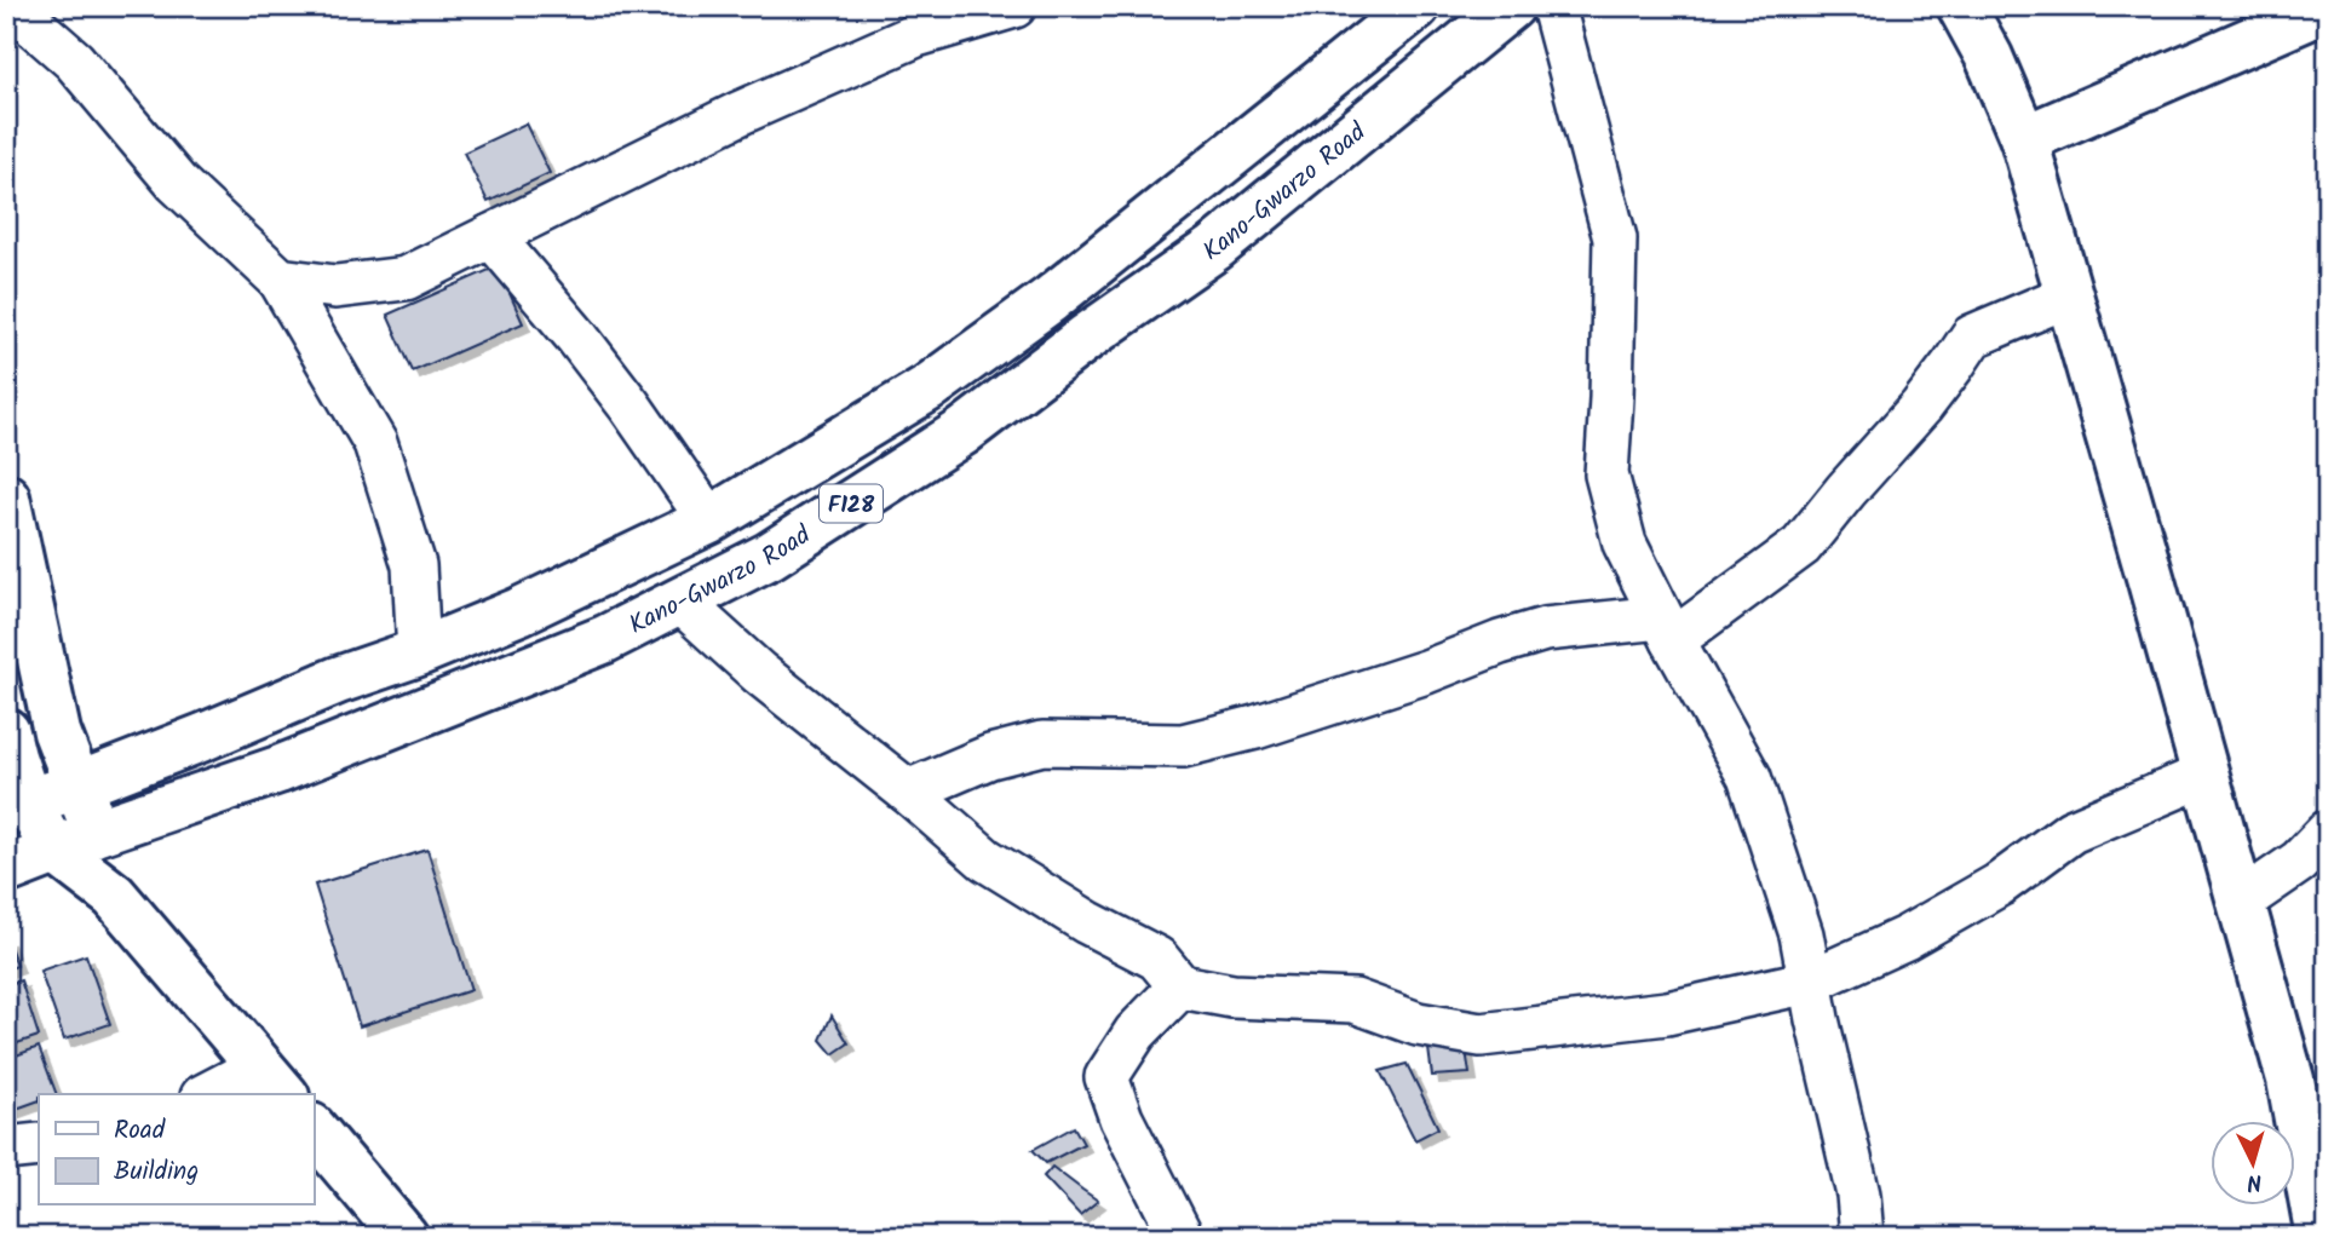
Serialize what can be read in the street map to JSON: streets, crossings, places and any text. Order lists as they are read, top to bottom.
{
  "streets": {
    "main road": ["Kano-Gwarzo Road", "F128"]
  },
  "crossings": [
    ["Kano-Gwarzo Road", "F128"]
  ],
  "legend": ["Road", "Building"],
  "north": "bottom"
}
